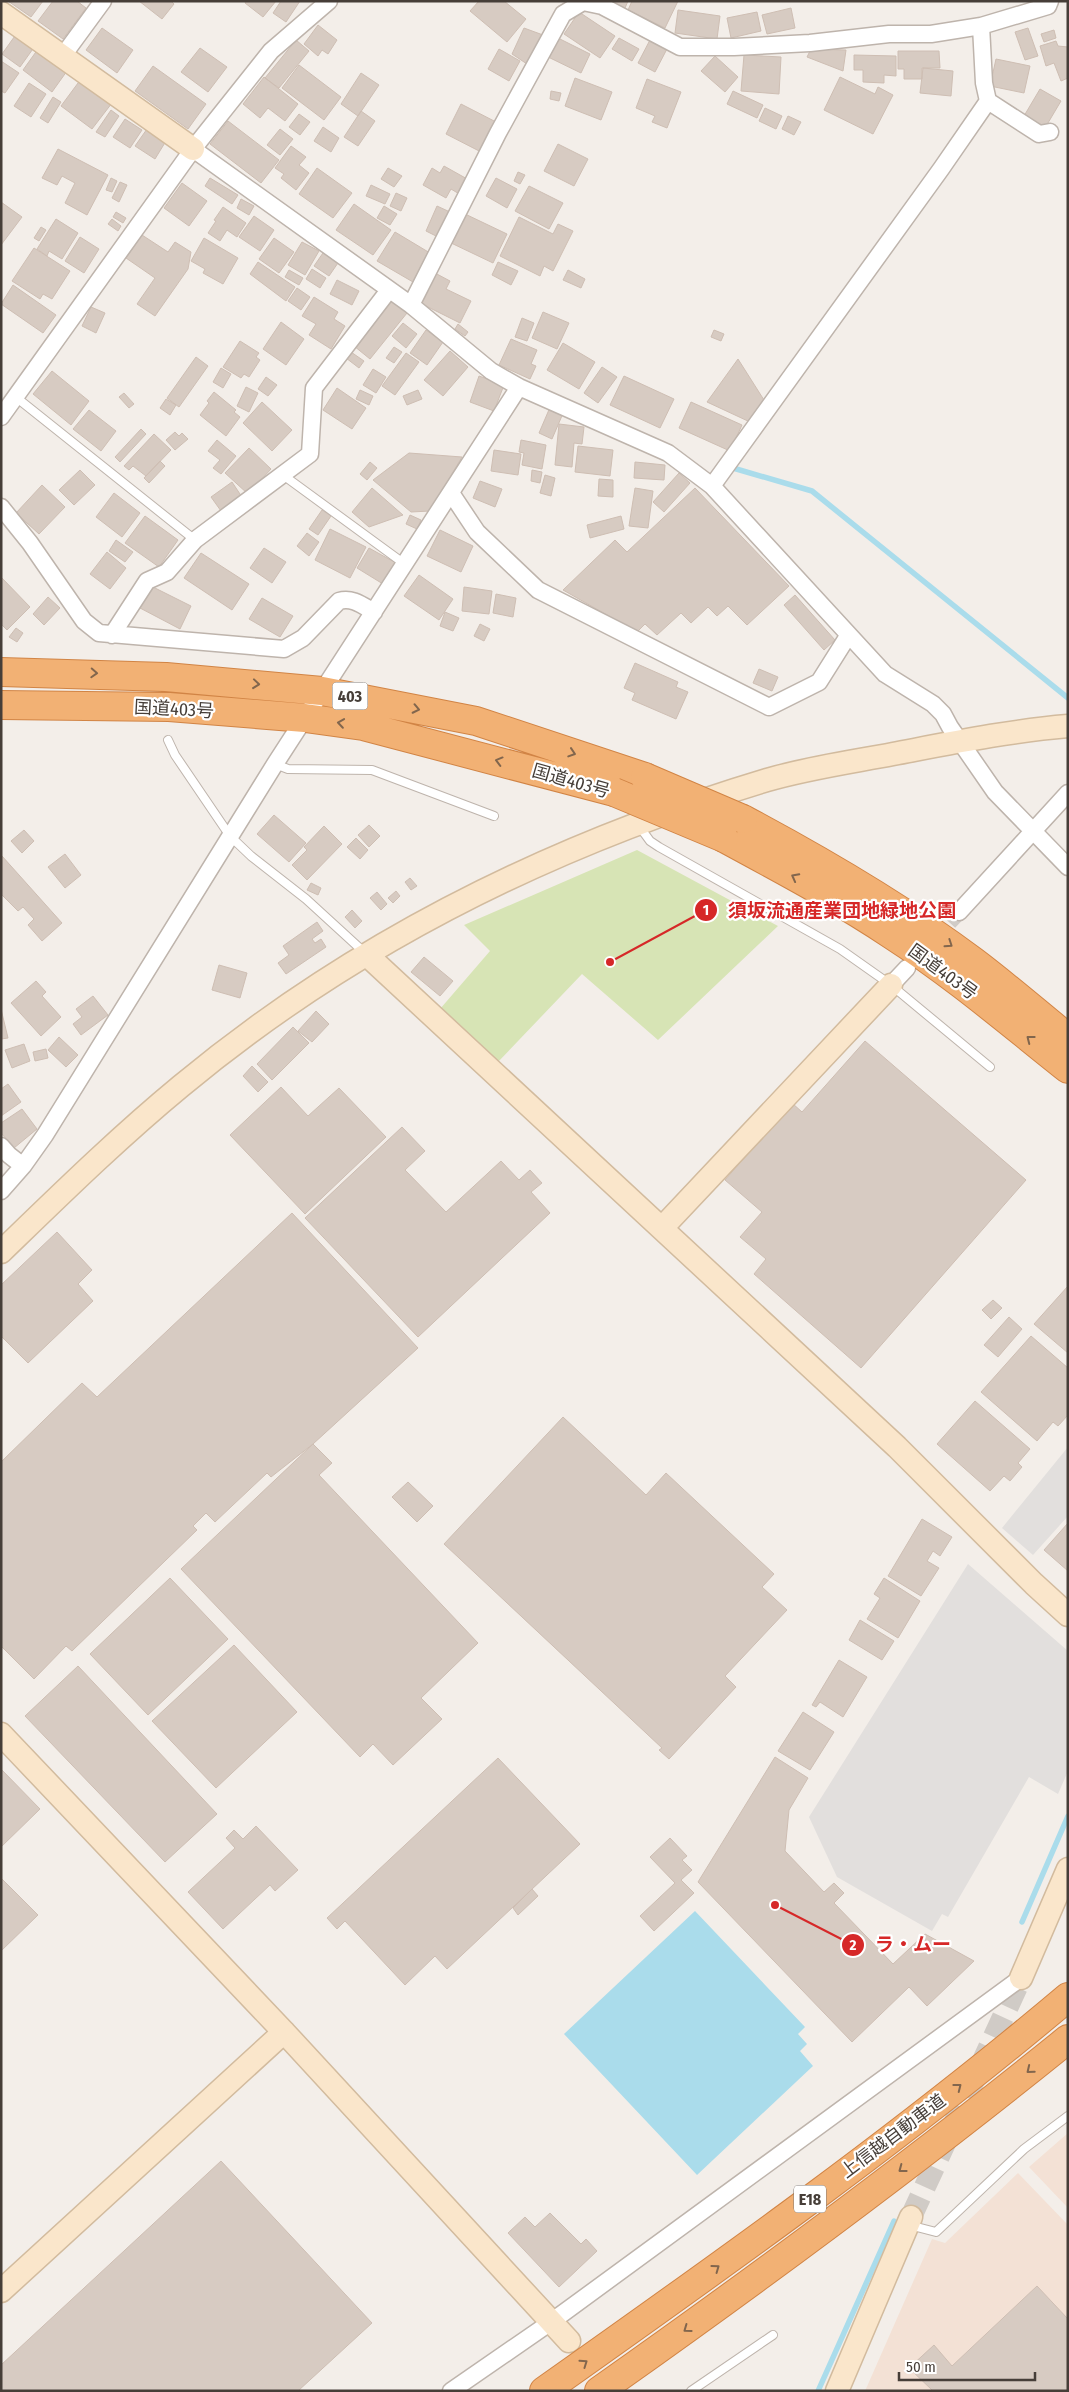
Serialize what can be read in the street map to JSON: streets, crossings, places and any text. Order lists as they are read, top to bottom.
{
  "streets": {
    "highway": [
      "403",
      "国道403号",
      "上信越自動車道",
      "E18"
    ]
  },
  "places": ["須坂流通産業団地緑地公園", "ラ・ムー"],
  "scale_bar": "50 m"
}
